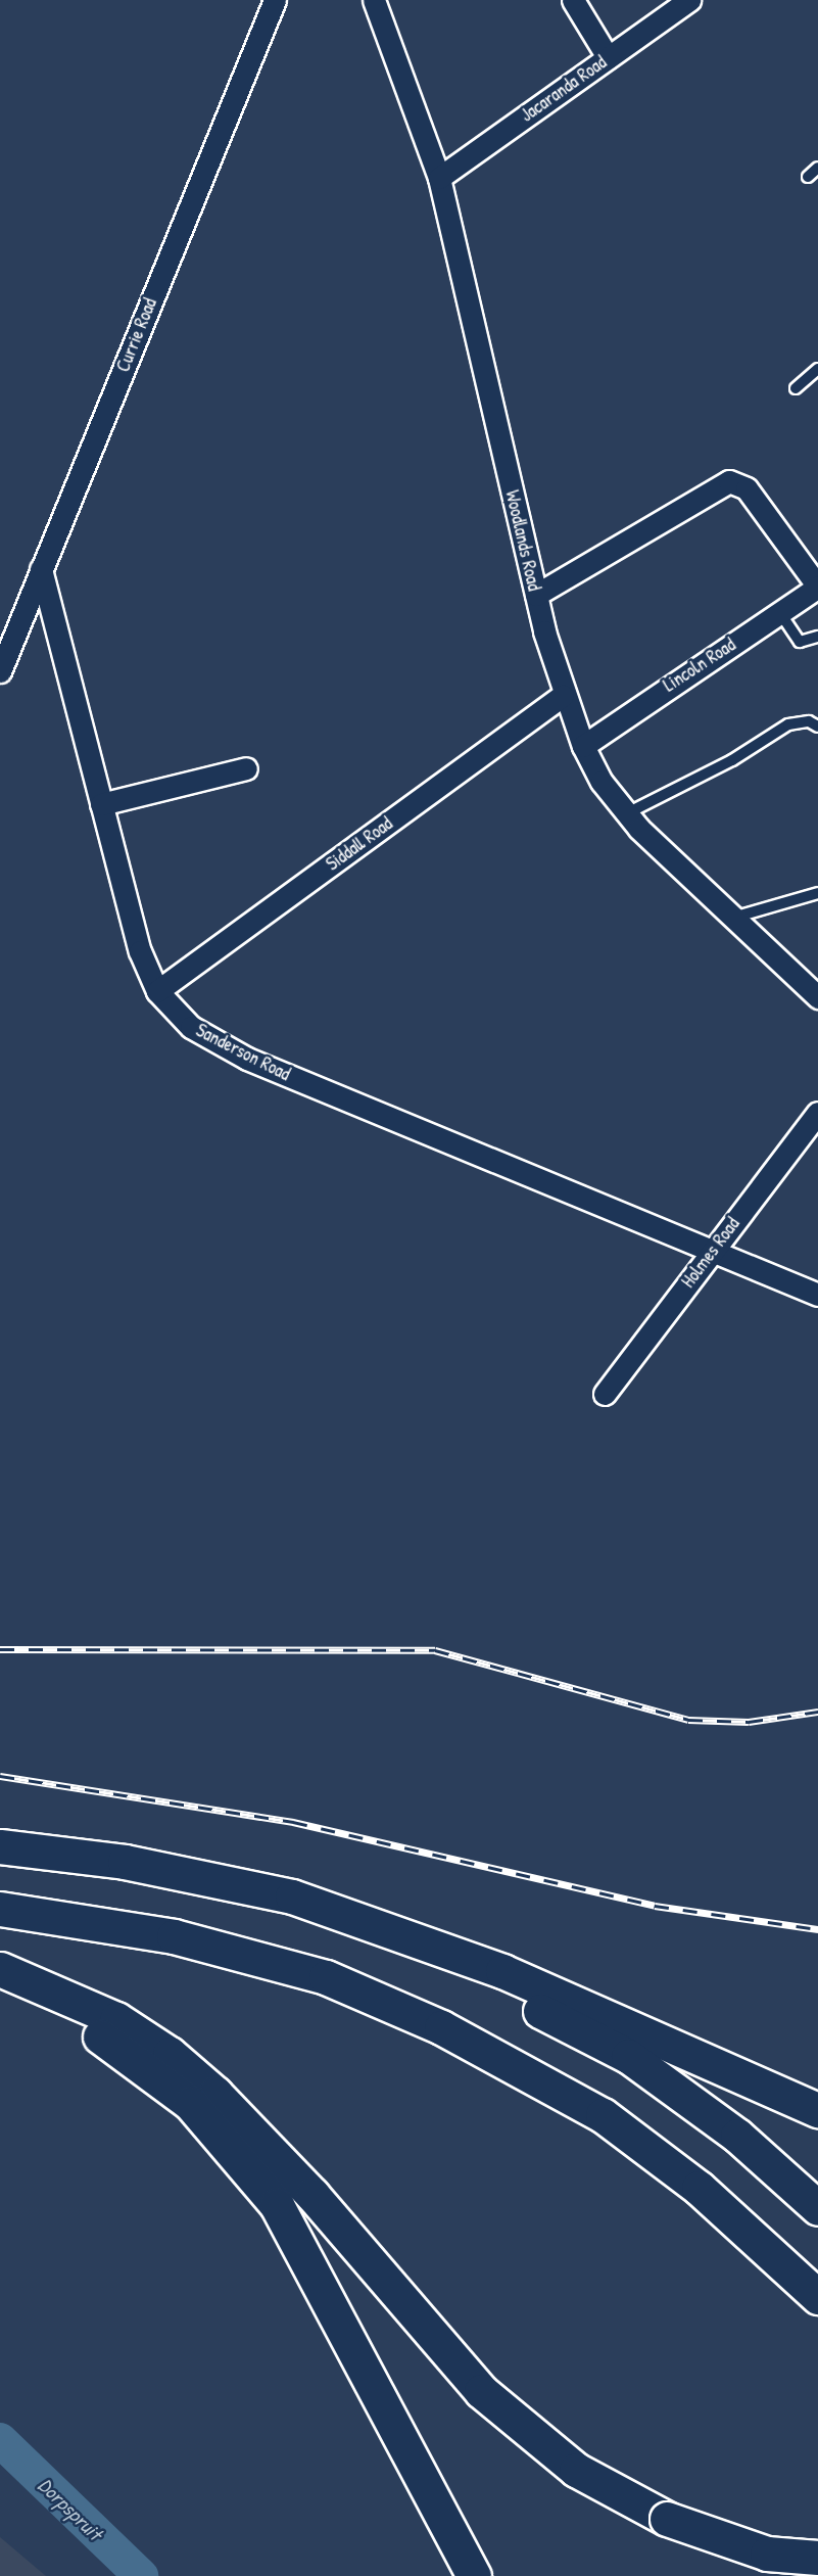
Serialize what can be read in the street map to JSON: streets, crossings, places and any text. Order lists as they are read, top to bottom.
{
  "streets": {
    "street": [
      "Jacaranda Road",
      "Currie Road",
      "Woodlands Road",
      "Lincoln Road",
      "Siddall Road",
      "Sanderson Road",
      "Holmes Road"
    ]
  },
  "crossings": [
    ["Jacaranda Road", "Woodlands Road"],
    ["Currie Road", "Sanderson Road"],
    ["Woodlands Road", "Lincoln Road"],
    ["Woodlands Road", "Siddall Road"],
    ["Siddall Road", "Sanderson Road"],
    ["Sanderson Road", "Holmes Road"]
  ],
  "water": ["Dorpspruit"]
}
